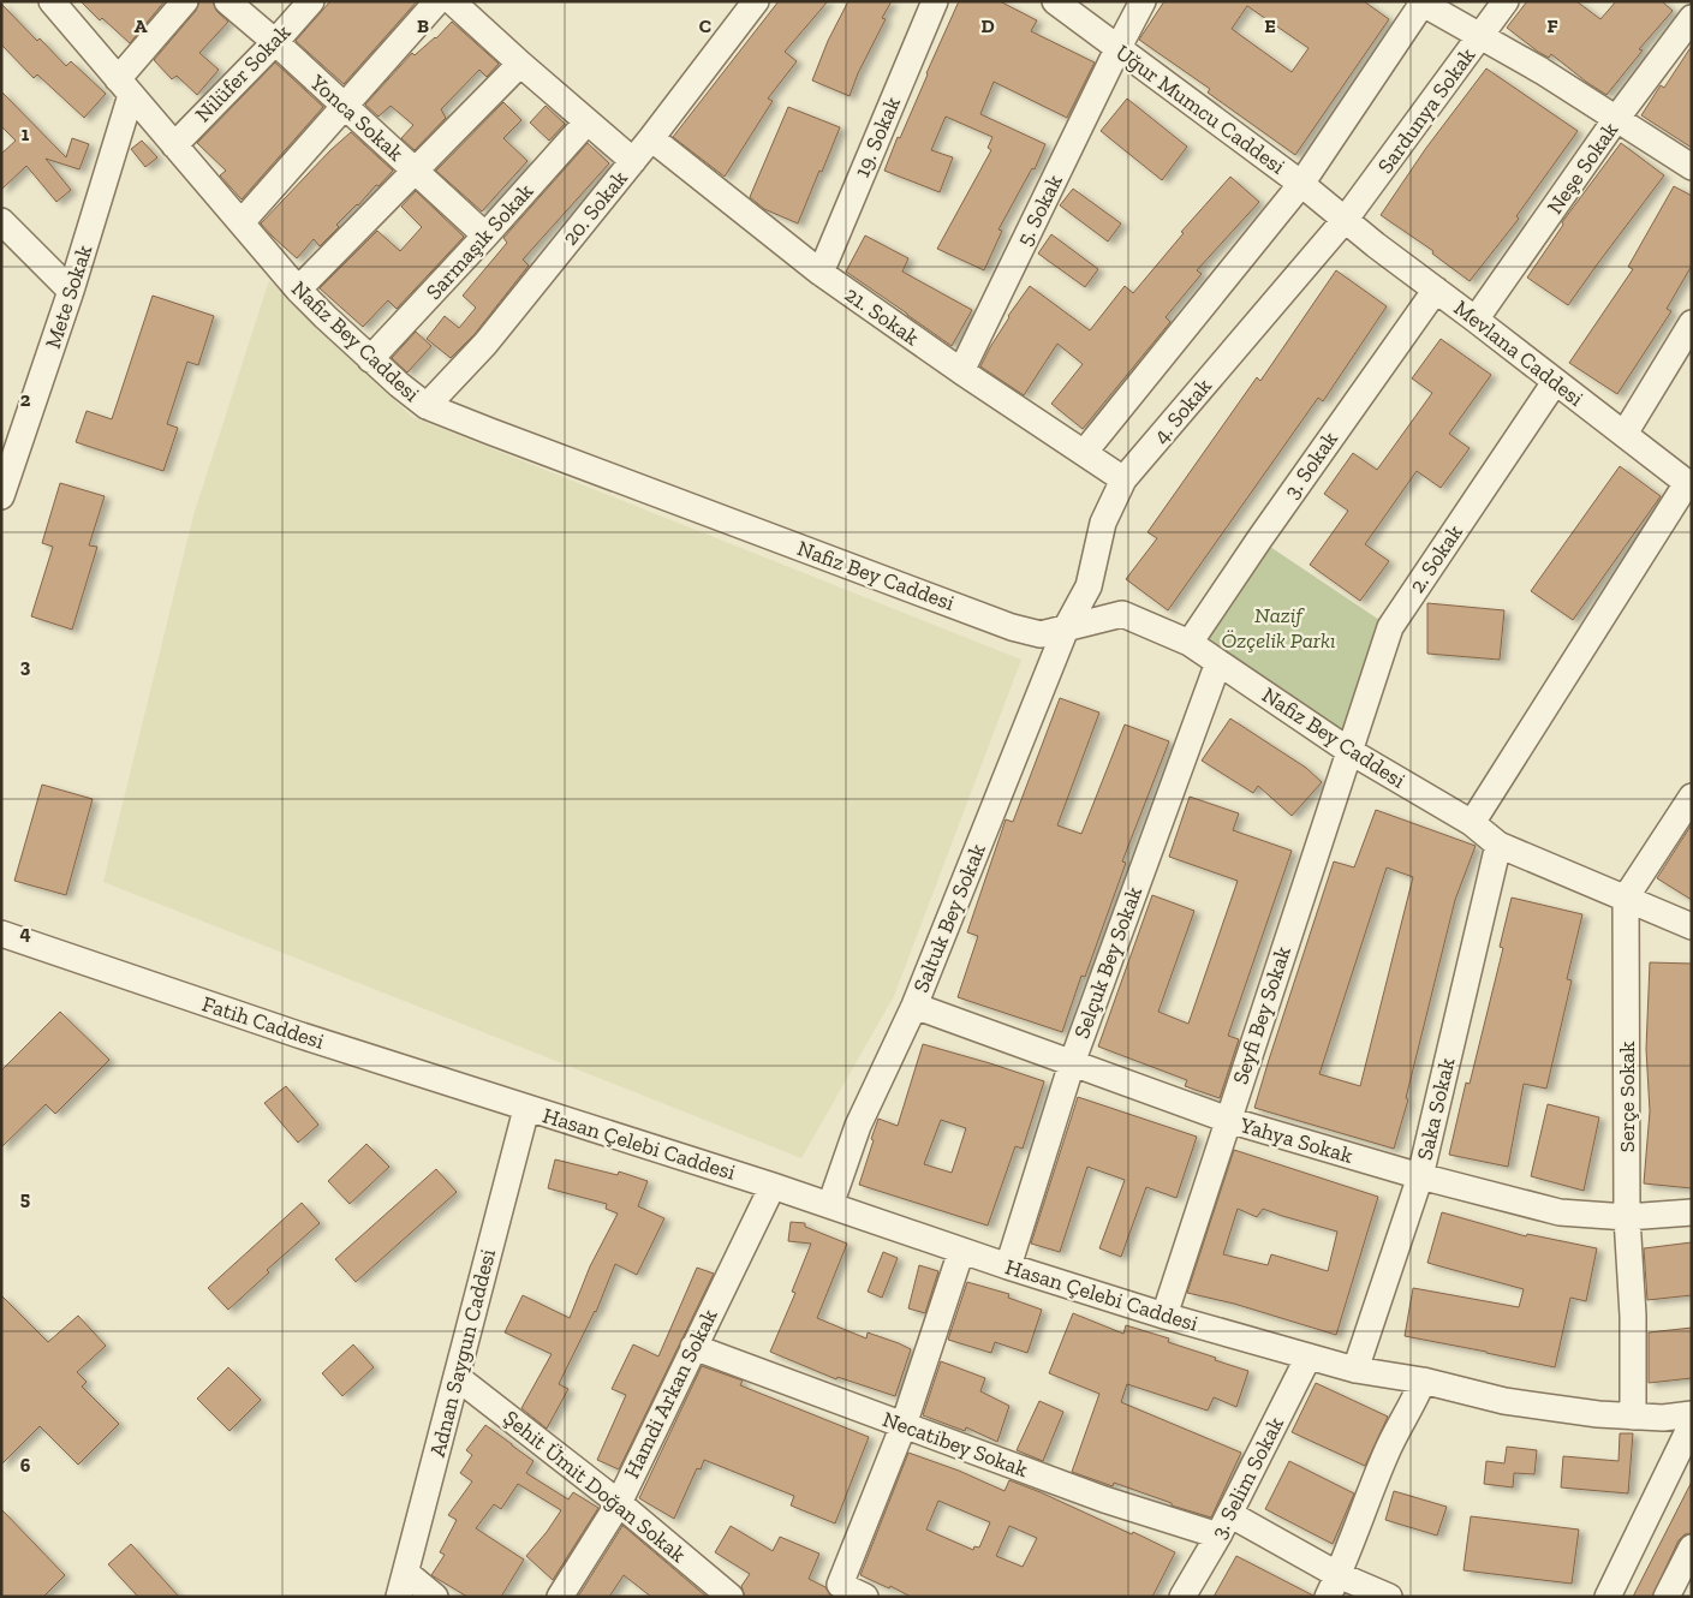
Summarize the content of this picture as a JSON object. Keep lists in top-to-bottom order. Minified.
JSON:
{"streets":{"street":["Nilüfer Sokak","Uğur Mumcu Caddesi","Sardunya Sokak","Yonca Sokak","19. Sokak","Neşe Sokak","20. Sokak","5. Sokak","Sarmaşık Sokak","Mete Sokak","21. Sokak","Nafiz Bey Caddesi","Mevlana Caddesi","4. Sokak","3. Sokak","2. Sokak","Saltuk Bey Sokak","Selçuk Bey Sokak","Seyfi Bey Sokak","Fatih Caddesi","Serçe Sokak","Saka Sokak","Yahya Sokak","Hasan Çelebi Caddesi","Adnan Saygun Caddesi","Hamdi Arkan Sokak","Necatibey Sokak","3. Selim Sokak","Şehit Ümit Doğan Sokak"]},"crossings":[["Nilüfer Sokak","Yonca Sokak"],["Nilüfer Sokak","Nafiz Bey Caddesi"],["Uğur Mumcu Caddesi","Sardunya Sokak"],["Uğur Mumcu Caddesi","5. Sokak"],["Uğur Mumcu Caddesi","Mevlana Caddesi"],["Uğur Mumcu Caddesi","4. Sokak"],["Sardunya Sokak","Mevlana Caddesi"],["Sardunya Sokak","4. Sokak"],["Yonca Sokak","Sarmaşık Sokak"],["19. Sokak","21. Sokak"],["Neşe Sokak","Mevlana Caddesi"],["20. Sokak","21. Sokak"],["20. Sokak","Nafiz Bey Caddesi"],["5. Sokak","21. Sokak"],["Sarmaşık Sokak","Nafiz Bey Caddesi"],["Mete Sokak","Nafiz Bey Caddesi"],["21. Sokak","4. Sokak"],["Nafiz Bey Caddesi","4. Sokak"],["Nafiz Bey Caddesi","3. Sokak"],["Nafiz Bey Caddesi","2. Sokak"],["Nafiz Bey Caddesi","Saltuk Bey Sokak"],["Nafiz Bey Caddesi","Selçuk Bey Sokak"],["Nafiz Bey Caddesi","Seyfi Bey Sokak"],["Nafiz Bey Caddesi","Serçe Sokak"],["Nafiz Bey Caddesi","Saka Sokak"],["Mevlana Caddesi","4. Sokak"],["Mevlana Caddesi","3. Sokak"],["Mevlana Caddesi","2. Sokak"],["4. Sokak","Saltuk Bey Sokak"],["2. Sokak","Seyfi Bey Sokak"],["Saltuk Bey Sokak","Yahya Sokak"],["Saltuk Bey Sokak","Hasan Çelebi Caddesi"],["Selçuk Bey Sokak","Yahya Sokak"],["Selçuk Bey Sokak","Hasan Çelebi Caddesi"],["Seyfi Bey Sokak","Yahya Sokak"],["Seyfi Bey Sokak","Hasan Çelebi Caddesi"],["Fatih Caddesi","Hasan Çelebi Caddesi"],["Fatih Caddesi","Adnan Saygun Caddesi"],["Serçe Sokak","Yahya Sokak"],["Serçe Sokak","Hasan Çelebi Caddesi"],["Saka Sokak","Yahya Sokak"],["Saka Sokak","Hasan Çelebi Caddesi"],["Hasan Çelebi Caddesi","Adnan Saygun Caddesi"],["Hasan Çelebi Caddesi","Hamdi Arkan Sokak"],["Hasan Çelebi Caddesi","3. Selim Sokak"],["Adnan Saygun Caddesi","Şehit Ümit Doğan Sokak"],["Hamdi Arkan Sokak","Necatibey Sokak"],["Hamdi Arkan Sokak","Şehit Ümit Doğan Sokak"],["Necatibey Sokak","3. Selim Sokak"]],"parks":["Nazif Özçelik Parkı"],"grid":{"columns":["A","B","C","D","E","F"],"rows":["1","2","3","4","5","6"]}}
